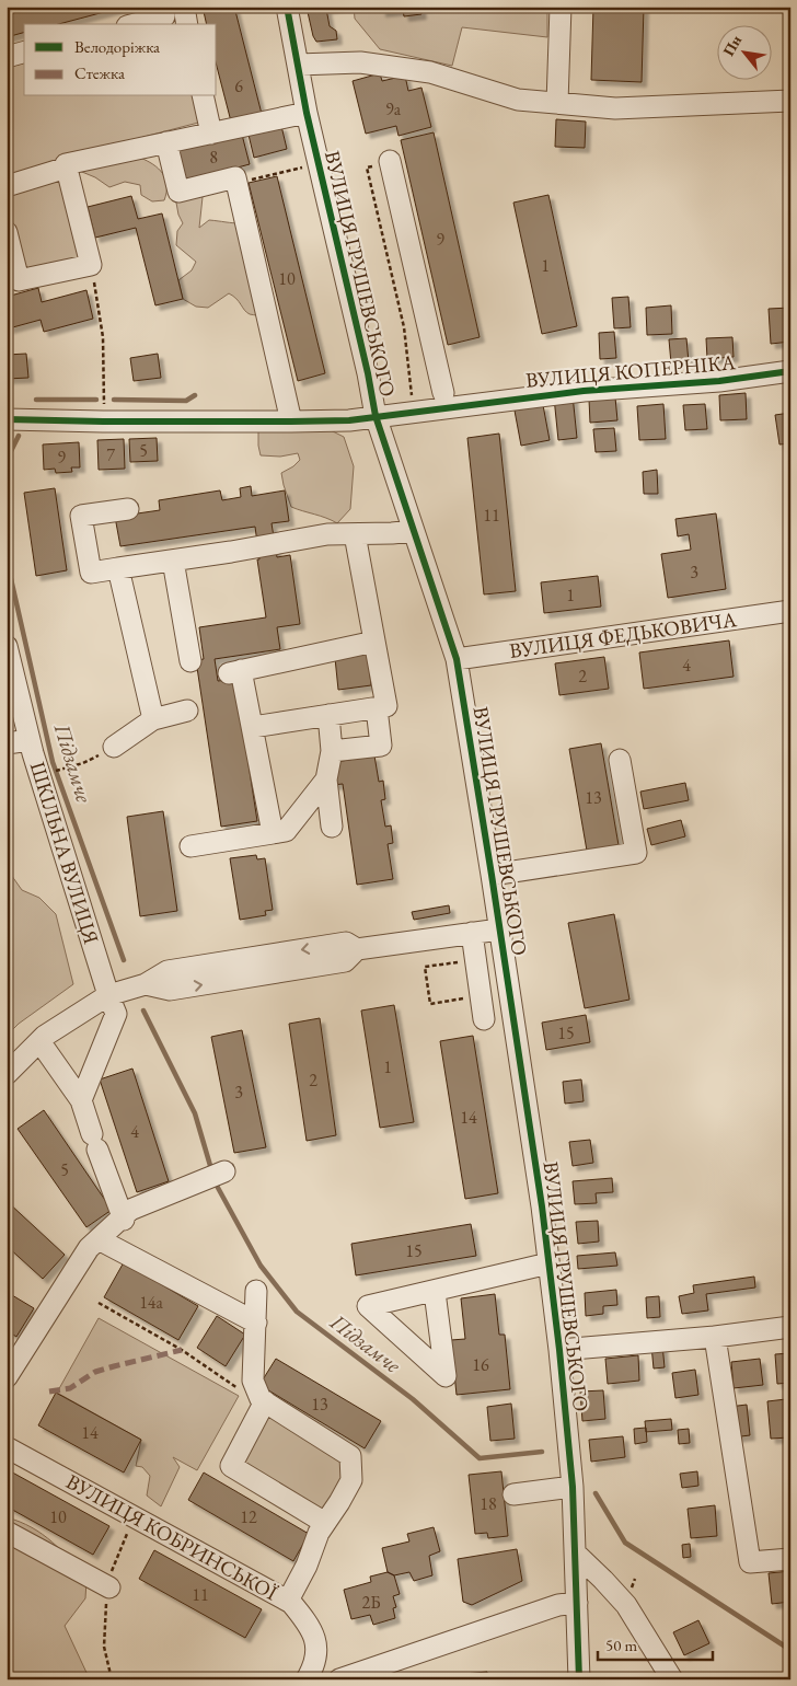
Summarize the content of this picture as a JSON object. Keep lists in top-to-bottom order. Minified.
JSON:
{"streets":{"street":["ВУЛИЦЯ ГРУШЕВСЬКОГО","ВУЛИЦЯ КОПЕРНІКА","ВУЛИЦЯ ФЕДЬКОВИЧА","ШКІЛЬНА ВУЛИЦЯ","ВУЛИЦЯ КОБРИНСЬКОЇ"]},"crossings":[["ВУЛИЦЯ ГРУШЕВСЬКОГО","ВУЛИЦЯ КОПЕРНІКА"],["ВУЛИЦЯ ГРУШЕВСЬКОГО","ВУЛИЦЯ ФЕДЬКОВИЧА"]],"water":["Підзамче"],"house_numbers":["6","9а","8","9","1","10","5","7","9","11","3","1","4","2","13","15","1","2","3","14","4","5","15","14а","16","13","14","18","10","12","11","2Б"],"legend":["Велодоріжка","Стежка"],"scale_bar":"50 m","north":"top left"}
